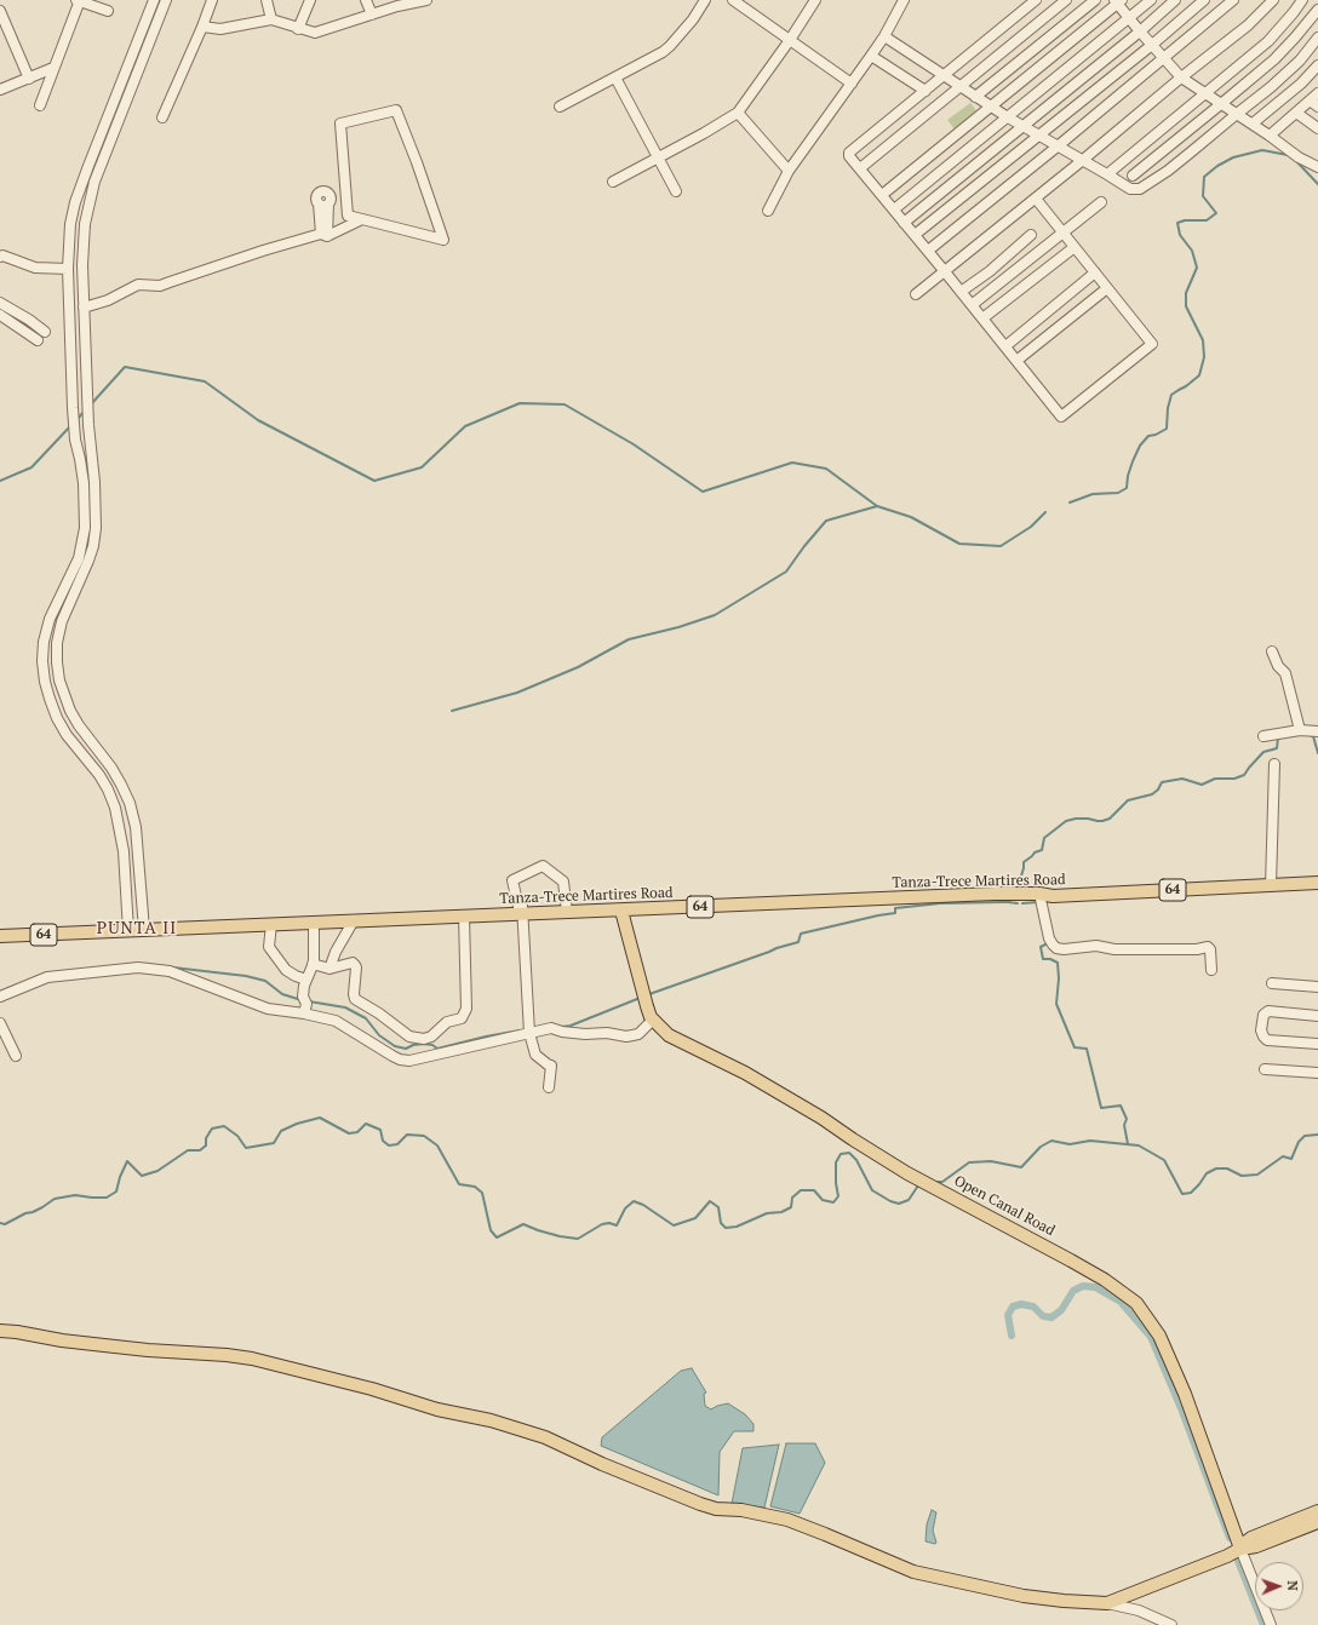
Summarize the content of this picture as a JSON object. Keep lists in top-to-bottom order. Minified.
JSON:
{"streets":{"main road":["Tanza-Trece Martires Road","64","Open Canal Road"]},"crossings":[["Tanza-Trece Martires Road","Open Canal Road"]],"districts":["PUNTA II"],"north":"right"}
